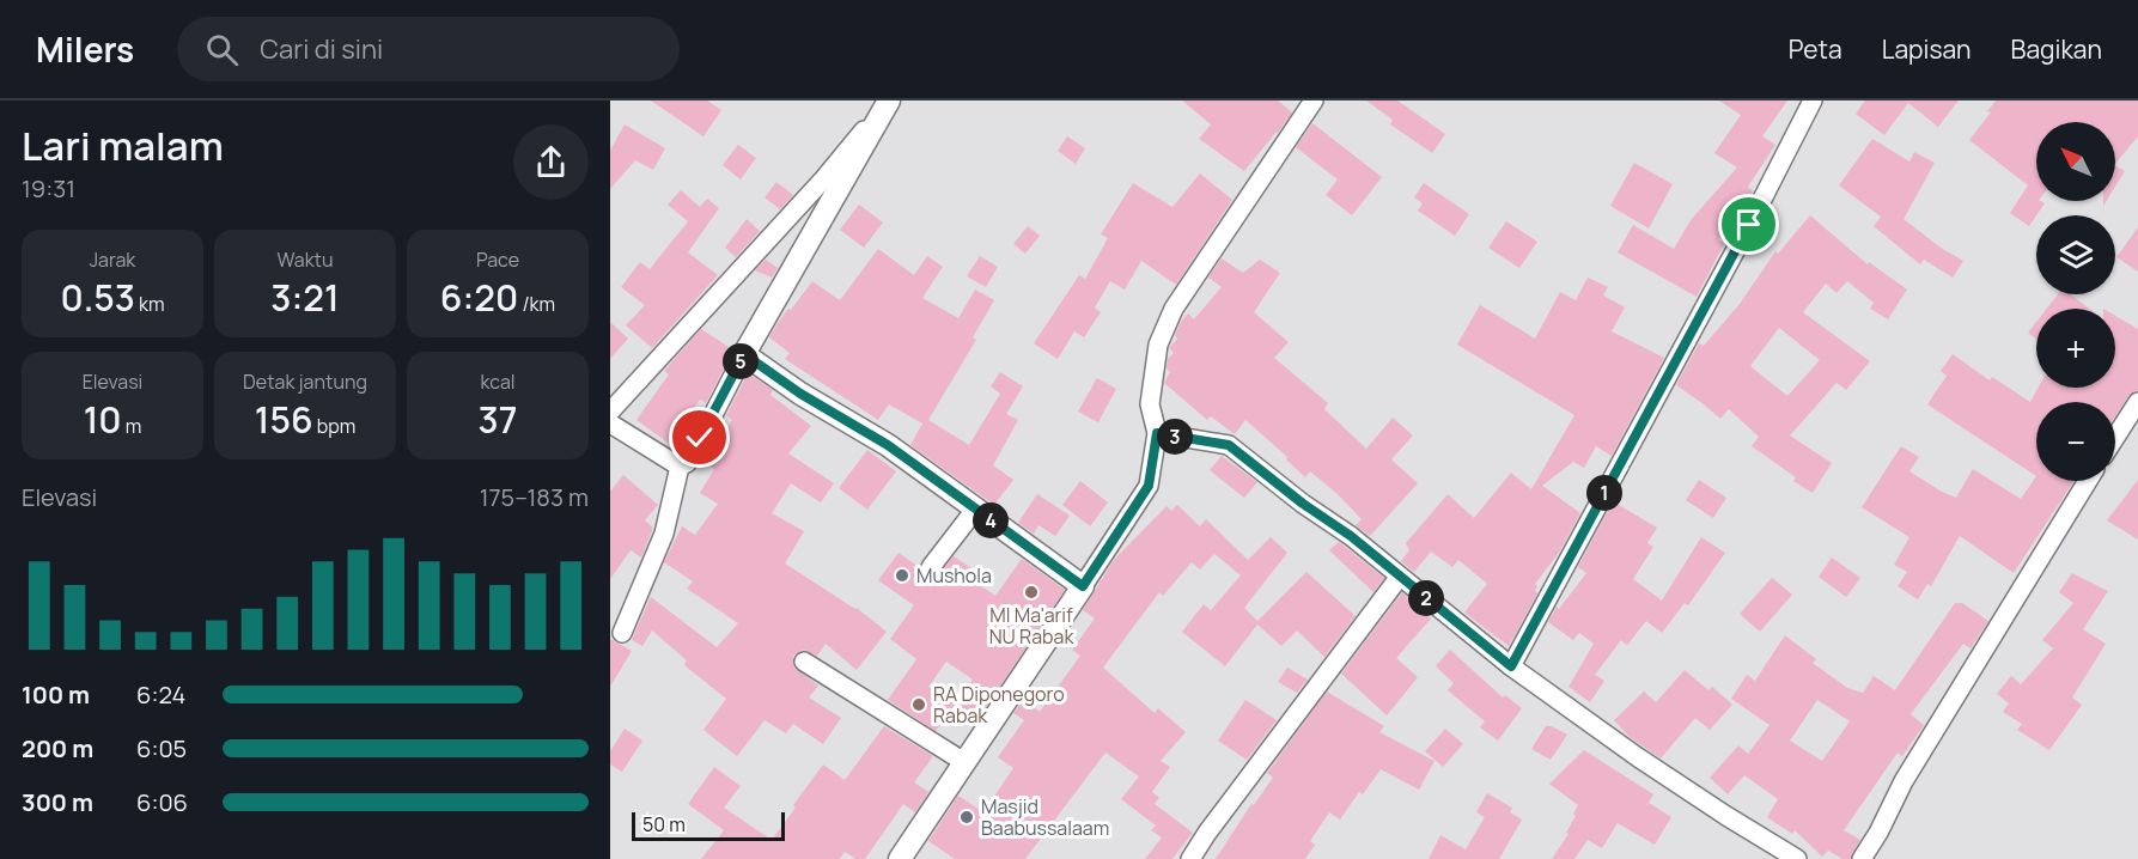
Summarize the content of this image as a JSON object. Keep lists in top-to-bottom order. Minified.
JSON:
{"places":["Mushola","MI Ma'arif NU Rabak","RA Diponegoro Rabak","Masjid Baabussalaam"],"scale_bar":"50 m","north":"top left","page":{"header":"Milers","search":"Cari di sini","nav":["Peta","Lapisan","Bagikan"],"heading":["Lari malam","19:31"],"map_buttons":["+","−"],"stats":[["Jarak","0.53 km"],["Waktu","3:21"],["Pace","6:20 /km"],["Elevasi","10 m"],["Detak jantung","156 bpm"],["kcal","37"]],"pins":["5","3","1","4","2"],"chart":["Elevasi","175–183 m"],"list":[{"name":"100 m","note":"6:24"},{"name":"200 m","note":"6:05"},{"name":"300 m","note":"6:06"}],"scale":"50 m"}}
